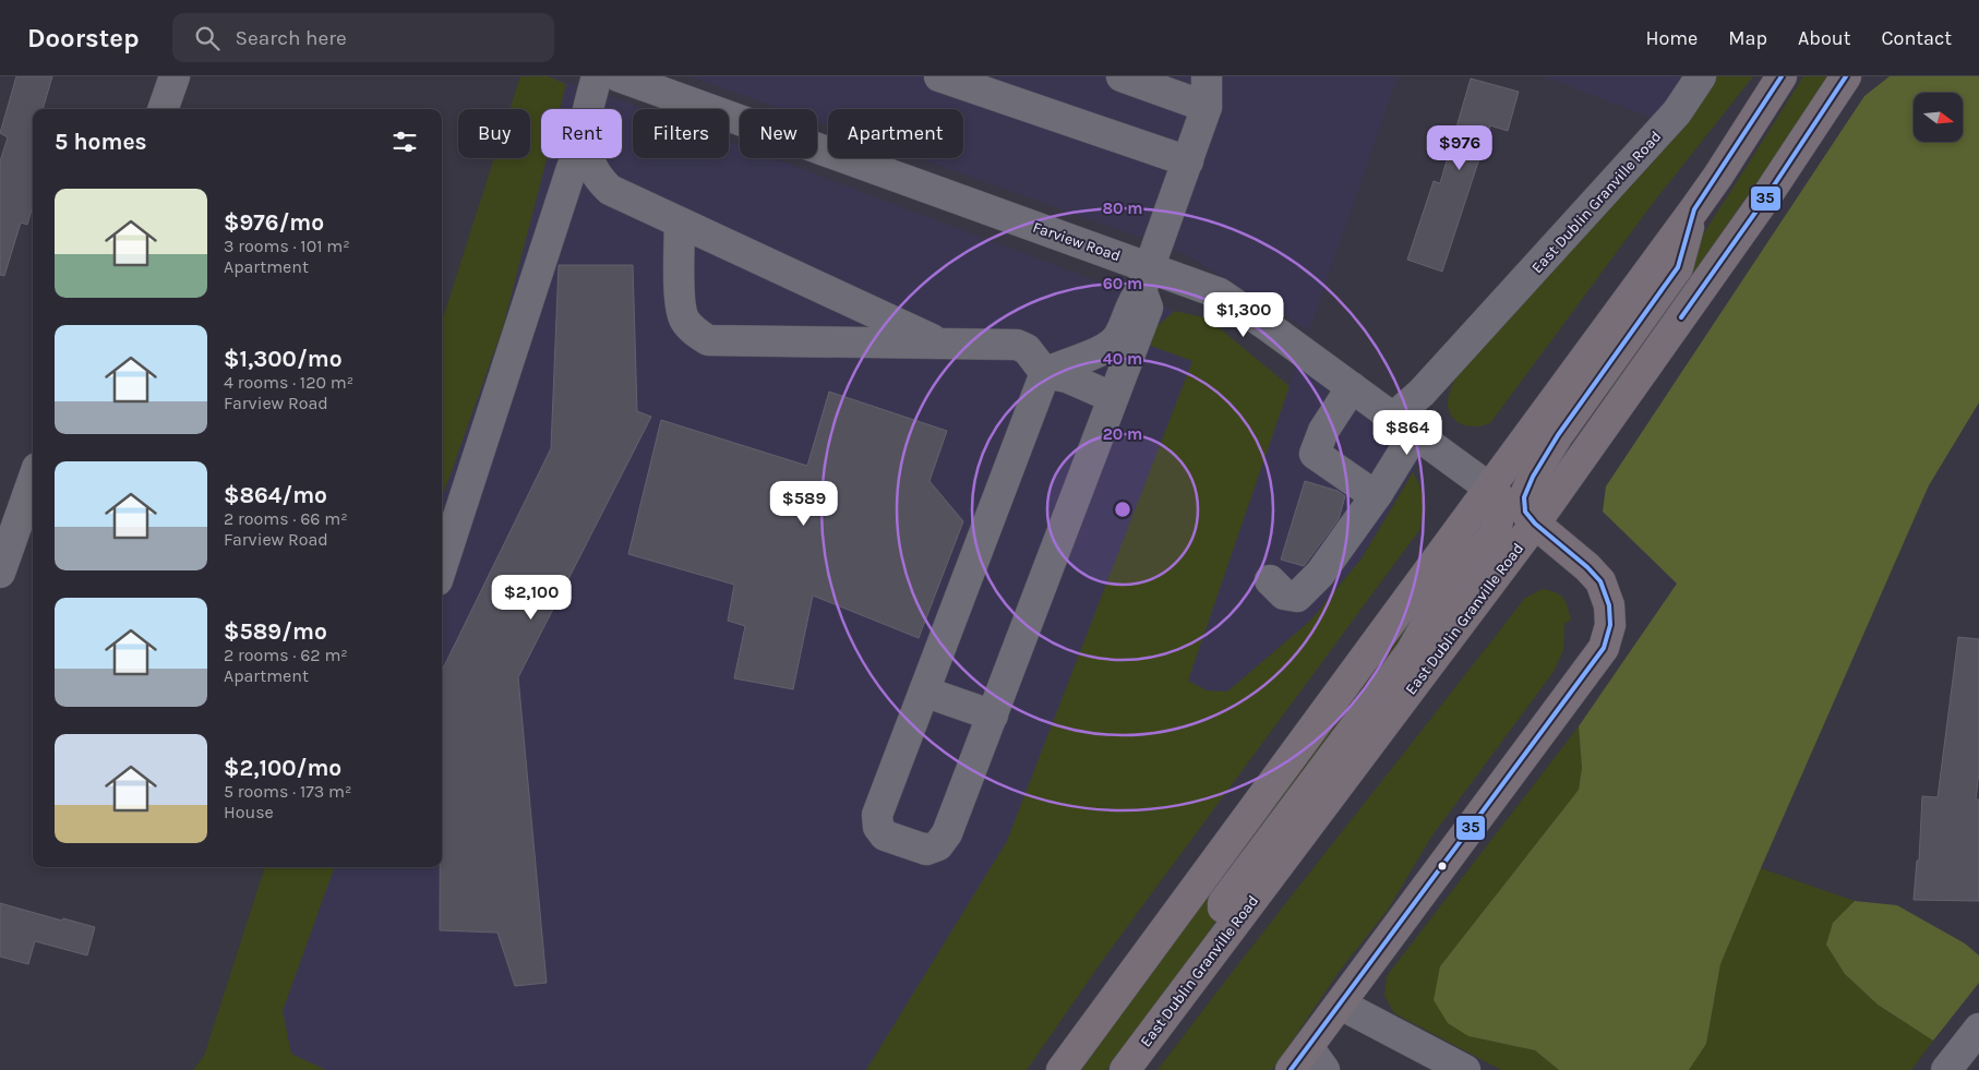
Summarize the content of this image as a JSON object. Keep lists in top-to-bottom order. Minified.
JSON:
{"streets":{"main road":["East Dublin Granville Road"],"street":["Farview Road"]},"crossings":[["East Dublin Granville Road","Farview Road"]],"lines":["transit line 35"],"north":"right","page":{"header":"Doorstep","search":"Search here","nav":["Home","Map","About","Contact"],"chip":["Buy","Rent","Filters","New","Apartment"],"heading":"5 homes","price":["$976","$1,300","$864","$589","$2,100"],"list":[{"name":"$976/mo","note":"3 rooms · 101 m² · Apartment"},{"name":"$1,300/mo","note":"4 rooms · 120 m² · Farview Road"},{"name":"$864/mo","note":"2 rooms · 66 m² · Farview Road"},{"name":"$589/mo","note":"2 rooms · 62 m² · Apartment"},{"name":"$2,100/mo","note":"5 rooms · 173 m² · House"}]},"rings":["80 m","60 m","40 m","20 m"]}
